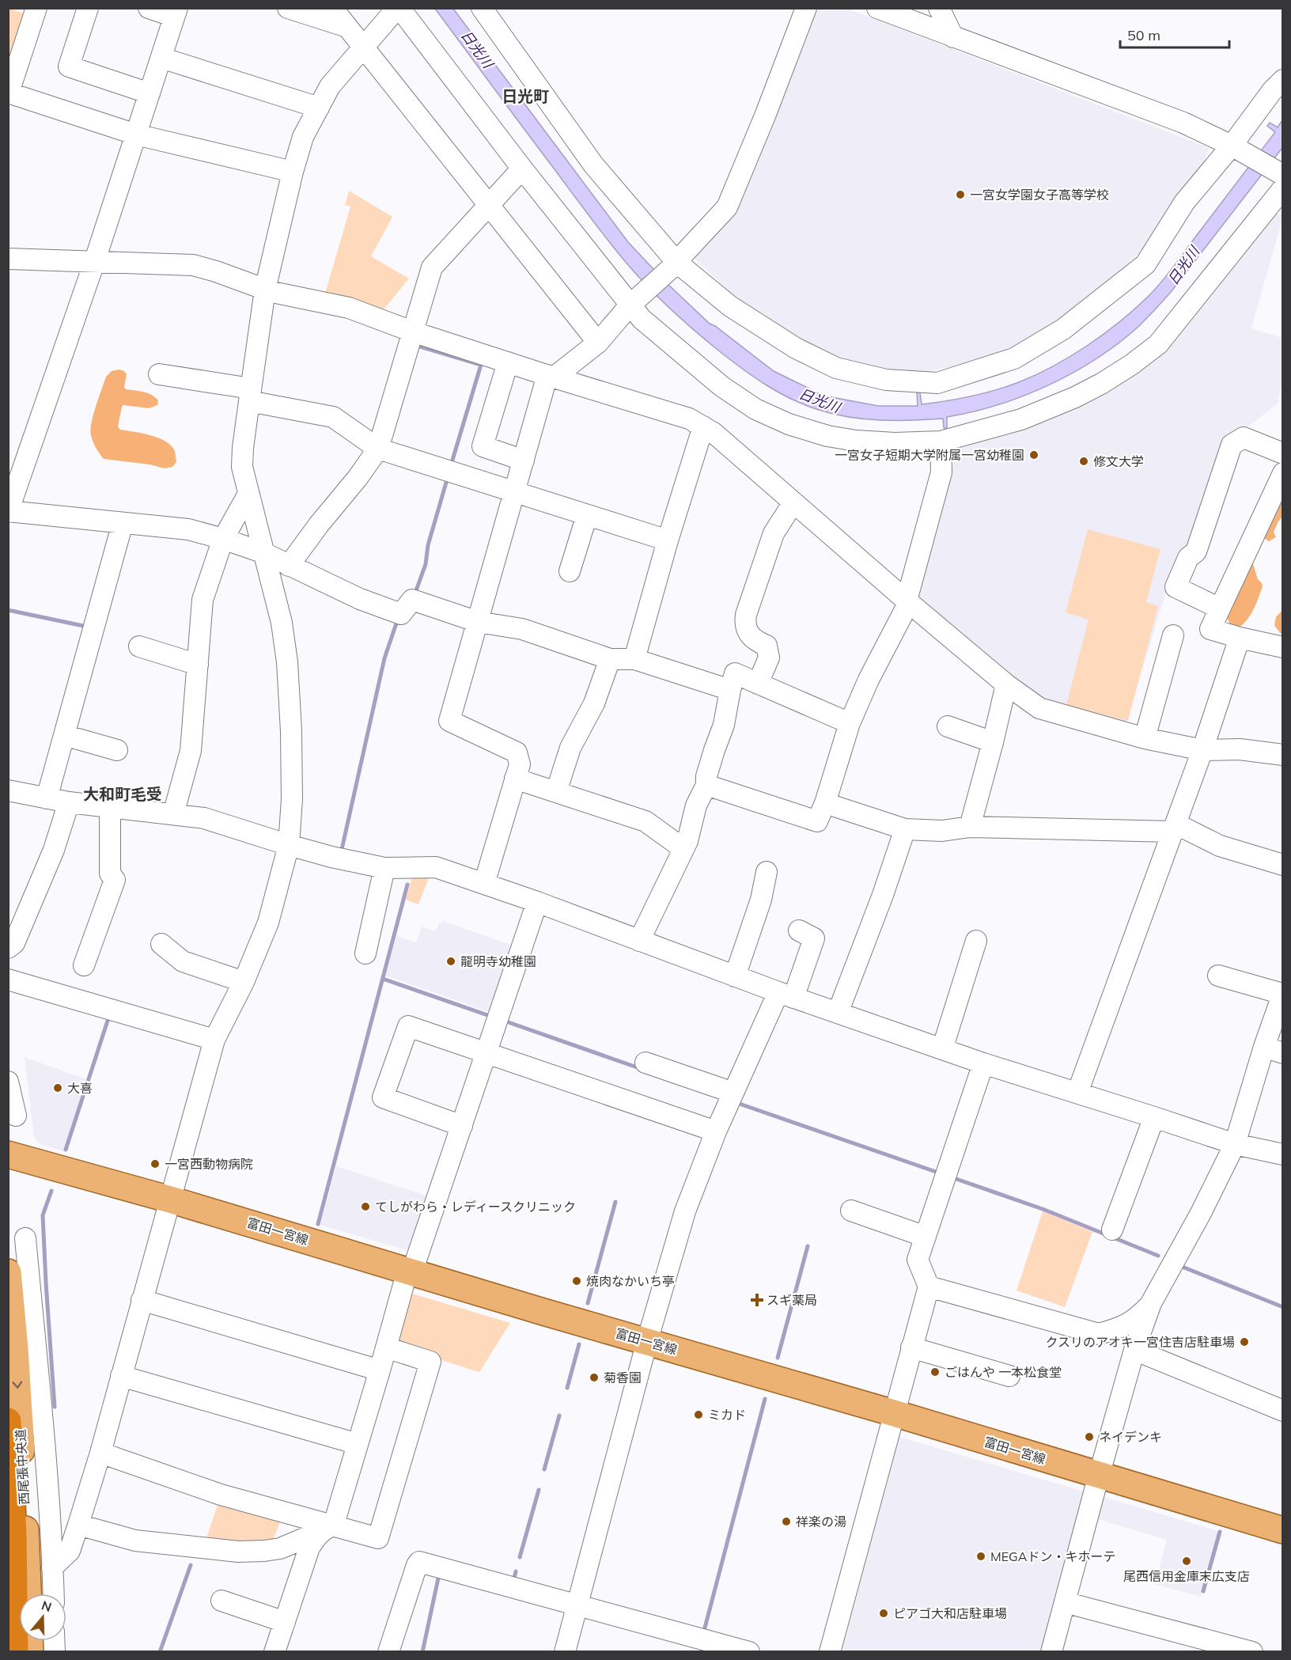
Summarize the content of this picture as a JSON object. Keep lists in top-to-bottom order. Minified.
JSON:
{"streets":{"main road":["富田一宮線","西尾張中央道"]},"one_way":["西尾張中央道"],"districts":["日光町","大和町毛受"],"water":["日光川"],"places":{"other":["一宮女学園女子高等学校","一宮女子短期大学附属一宮幼稚園","修文大学","龍明寺幼稚園","大喜","一宮西動物病院","てしがわら・レディースクリニック","焼肉なかいち亭","クスリのアオキ一宮住吉店駐車場","ごはんや 一本松食堂","菊香園","ミカド","ネイデンキ","祥楽の湯","MEGAドン・キホーテ","尾西信用金庫末広支店","ピアゴ大和店駐車場"],"health":["スギ薬局"]},"scale_bar":"50 m","north":"top"}
